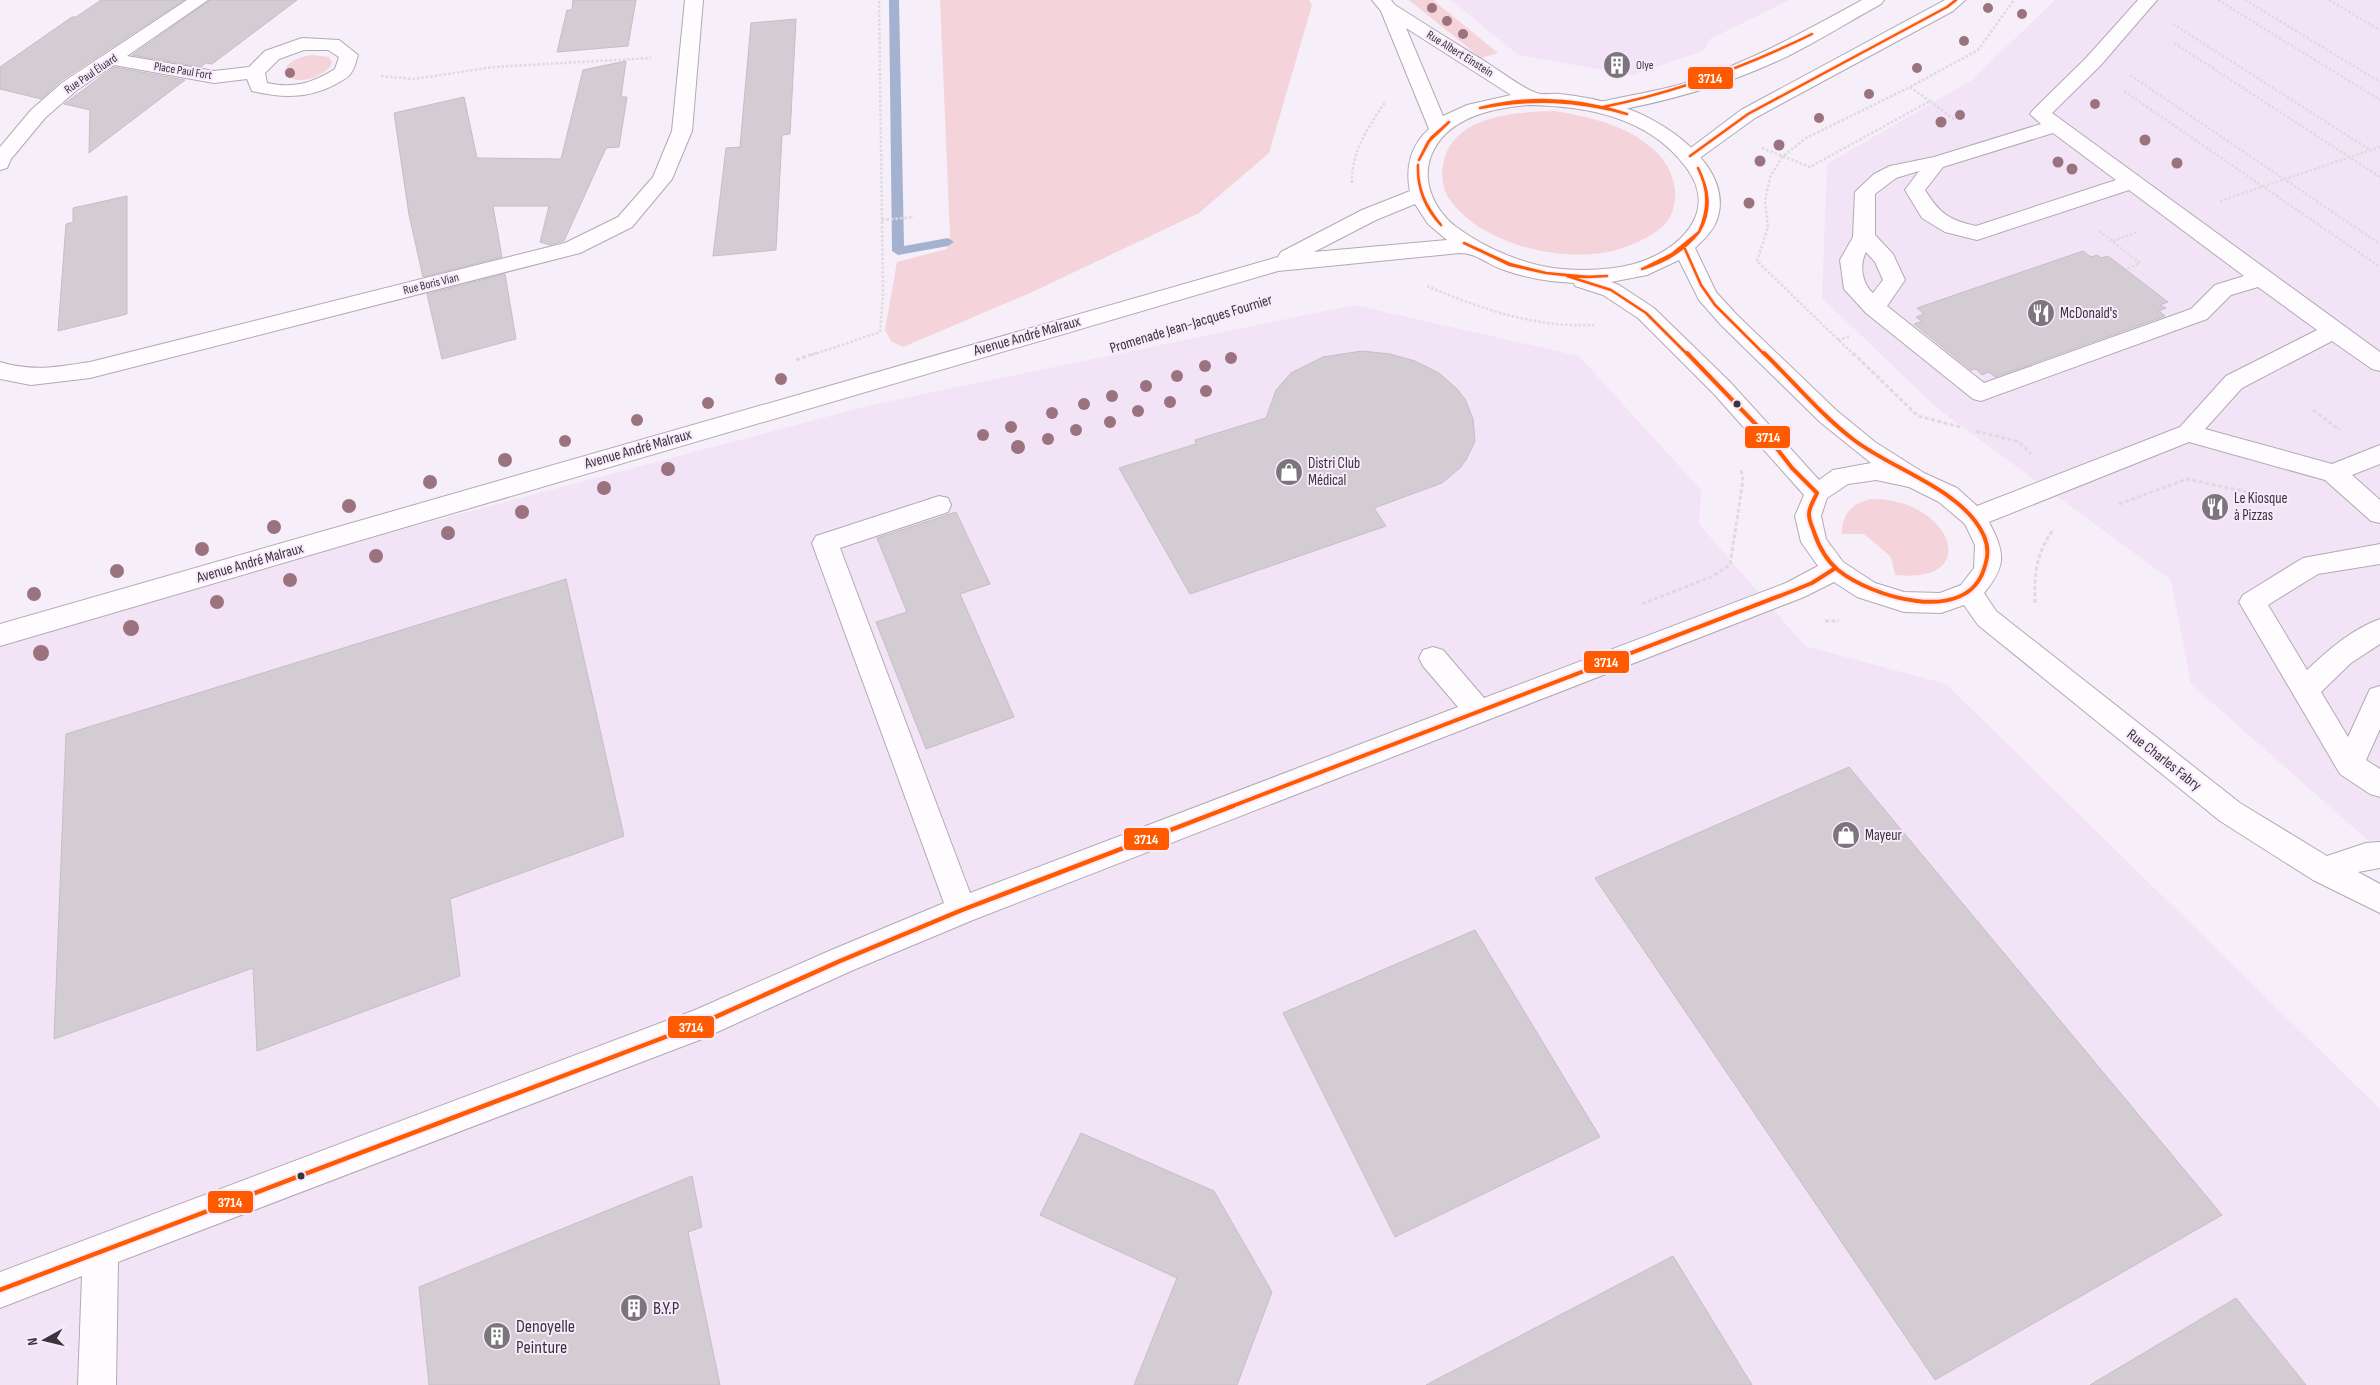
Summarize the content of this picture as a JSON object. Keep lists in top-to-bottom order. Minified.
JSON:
{"streets":{"street":["Rue Albert Einstein","Place Paul Fort","Rue Paul Éluard","Rue Boris Vian","Avenue André Malraux","Rue Charles Fabry"]},"crossings":[["Place Paul Fort","Rue Paul Éluard"]],"places":{"building":["Olye","B.Y.P","Denoyelle Peinture"],"restaurant":["McDonald's","Le Kiosque à Pizzas"],"shop":["Distri Club Médical","Mayeur"]},"lines":["transit line 3714"],"north":"left"}
